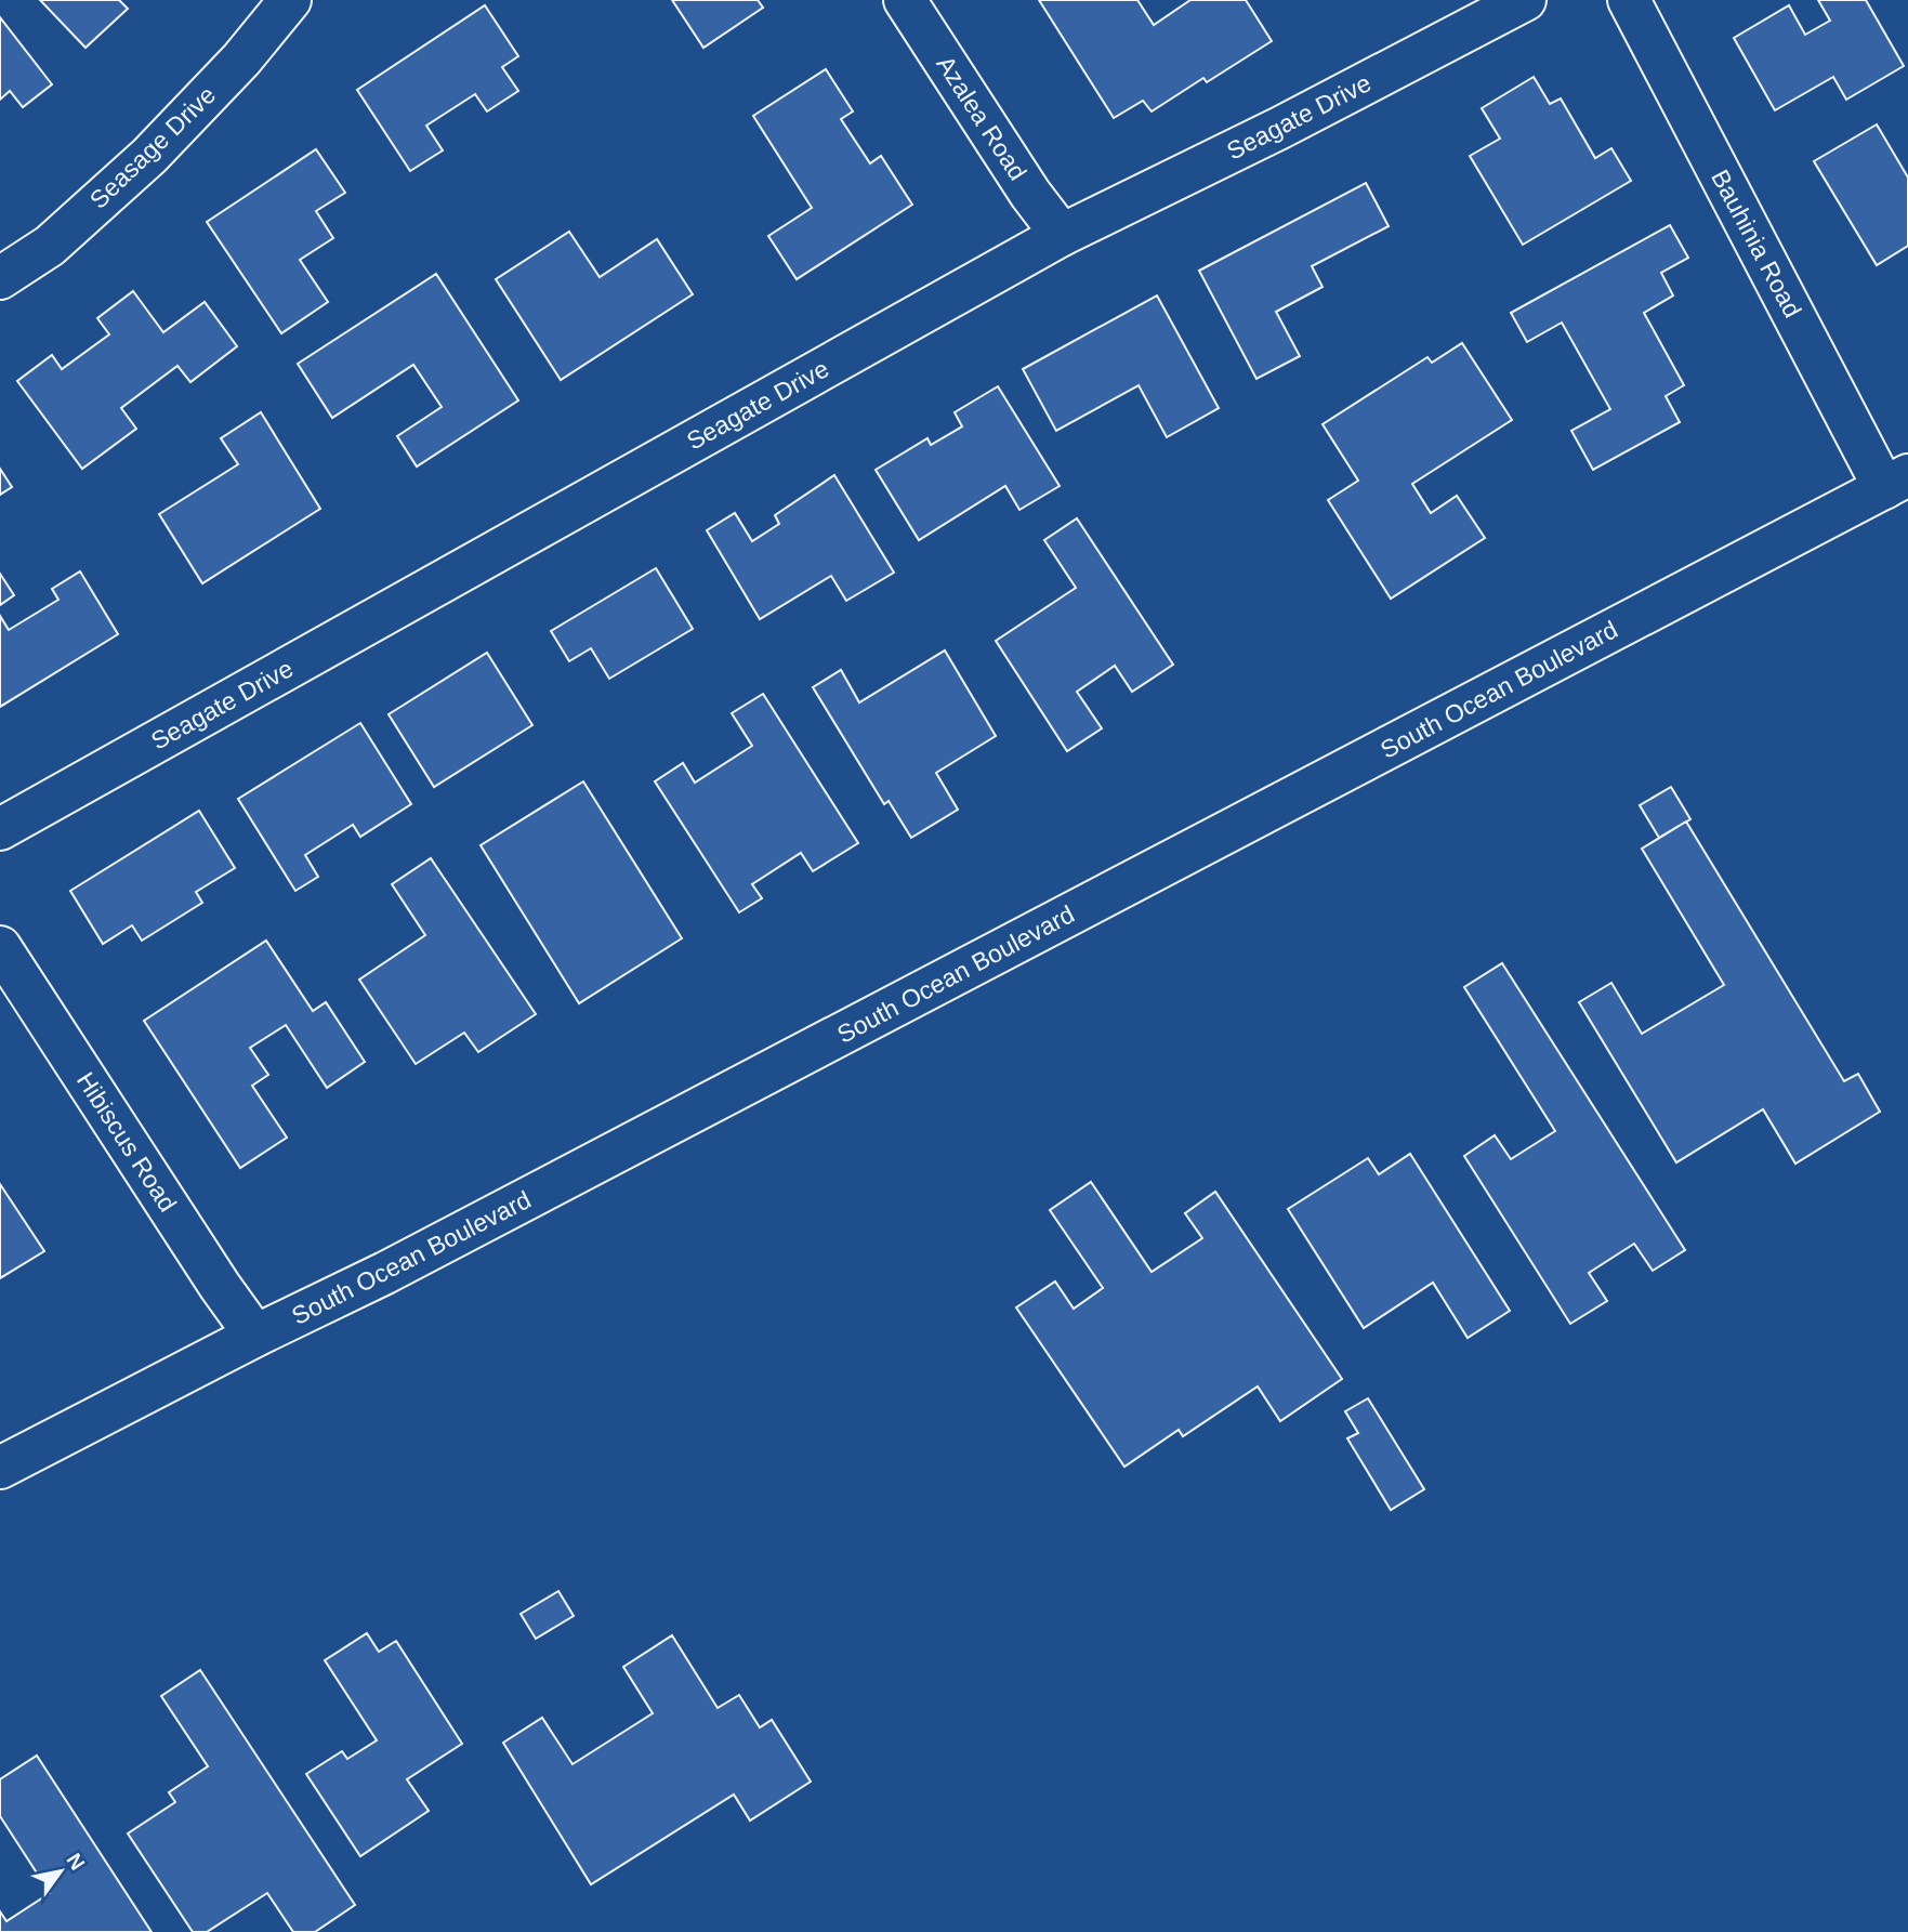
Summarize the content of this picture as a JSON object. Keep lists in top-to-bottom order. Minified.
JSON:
{"streets":{"street":["Seagate Drive","Azalea Road","Seasage Drive","Bauhinia Road","South Ocean Boulevard","Hibiscus Road"]},"crossings":[["Seagate Drive","Azalea Road"],["Bauhinia Road","South Ocean Boulevard"],["South Ocean Boulevard","Hibiscus Road"]],"north":"top right"}
